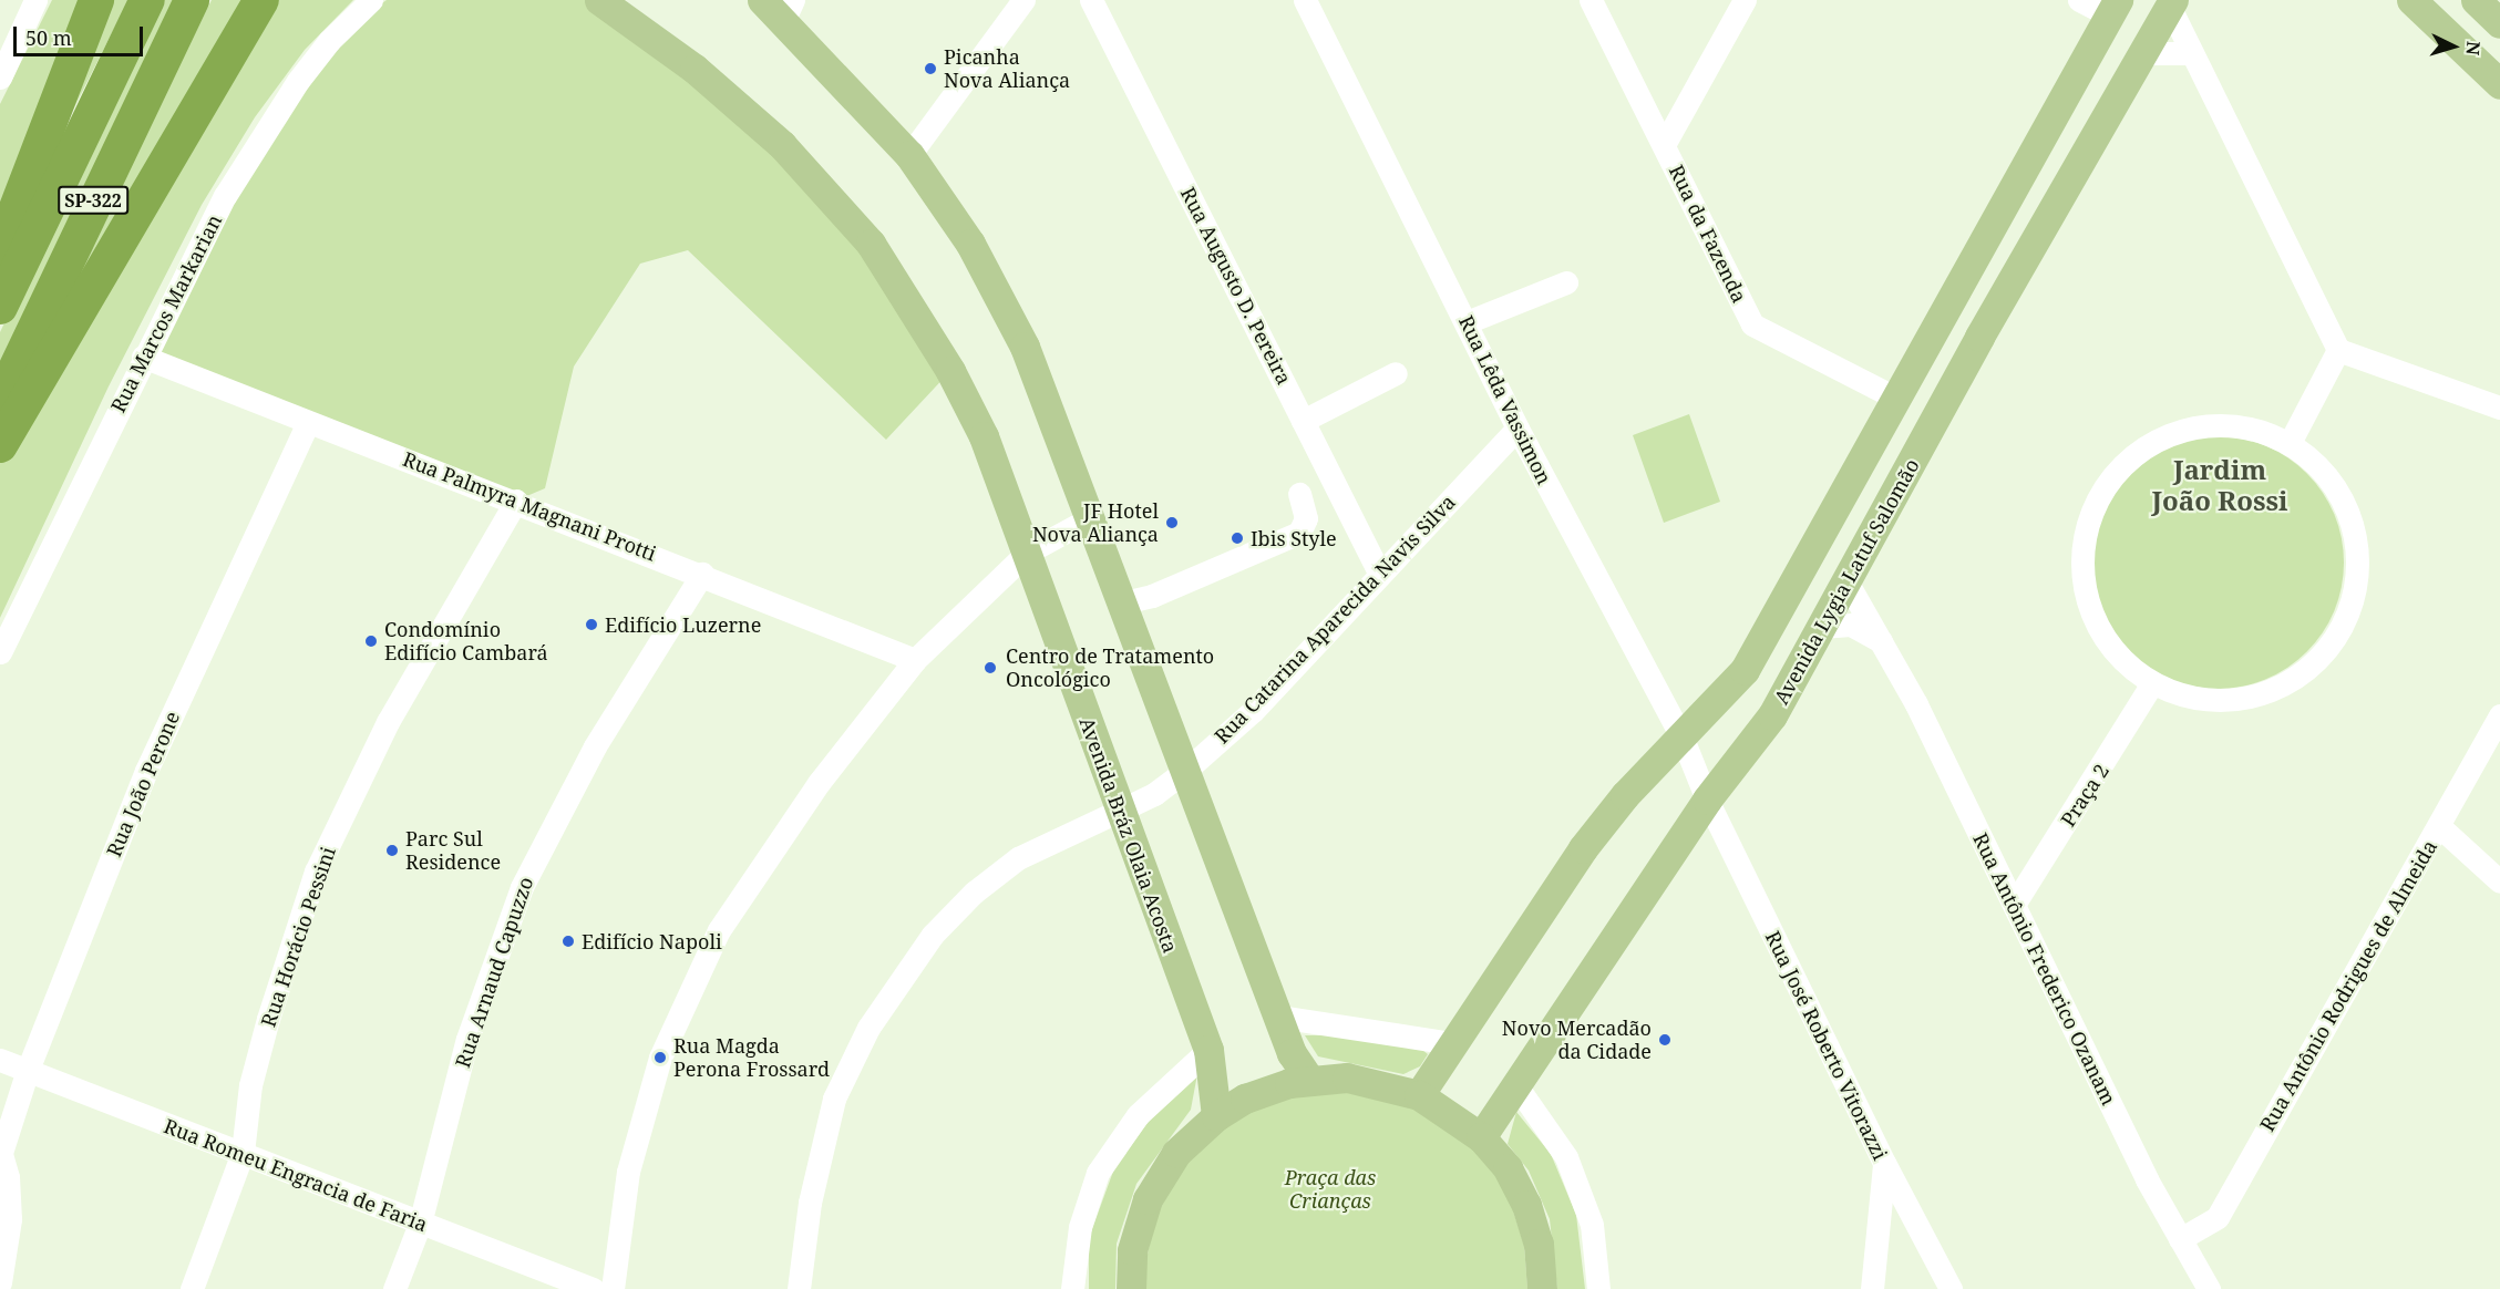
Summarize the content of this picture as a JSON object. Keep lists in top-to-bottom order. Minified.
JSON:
{"streets":{"highway":["SP-322"],"main road":["Avenida Lygia Latuf Salomão","Avenida Bráz Olaia Acosta"],"street":["Rua da Fazenda","Rua Augusto D. Pereira","Rua Marcos Markarian","Rua Lêda Vassimon","Rua Palmyra Magnani Protti","Rua Catarina Aparecida Navis Silva","Rua João Perone","Praça 2","Rua Horácio Pessini","Rua Antônio Frederico Ozanam","Rua Arnaud Capuzzo","Rua Antônio Rodrigues de Almeida","Rua José Roberto Vitorazzi","Rua Romeu Engracia de Faria"]},"crossings":[["Rua Augusto D. Pereira","Rua Catarina Aparecida Navis Silva"],["Rua Marcos Markarian","Rua Palmyra Magnani Protti"],["Rua Lêda Vassimon","Avenida Lygia Latuf Salomão"],["Rua Lêda Vassimon","Rua Catarina Aparecida Navis Silva"],["Rua Lêda Vassimon","Rua José Roberto Vitorazzi"],["Rua Palmyra Magnani Protti","Rua João Perone"],["Rua Palmyra Magnani Protti","Rua Horácio Pessini"],["Rua Palmyra Magnani Protti","Rua Arnaud Capuzzo"],["Avenida Lygia Latuf Salomão","Rua Antônio Frederico Ozanam"],["Avenida Lygia Latuf Salomão","Rua José Roberto Vitorazzi"],["Rua Catarina Aparecida Navis Silva","Avenida Bráz Olaia Acosta"],["Rua João Perone","Rua Romeu Engracia de Faria"],["Praça 2","Rua Antônio Frederico Ozanam"],["Rua Horácio Pessini","Rua Romeu Engracia de Faria"],["Rua Antônio Frederico Ozanam","Rua Antônio Rodrigues de Almeida"],["Rua Arnaud Capuzzo","Rua Romeu Engracia de Faria"]],"districts":["Jardim João Rossi"],"parks":["Praça das Crianças"],"places":["Picanha Nova Aliança","JF Hotel Nova Aliança","Ibis Style","Edifício Luzerne","Condomínio Edifício Cambará","Centro de Tratamento Oncológico","Parc Sul Residence","Edifício Napoli","Novo Mercadão da Cidade","Rua Magda Perona Frossard"],"scale_bar":"50 m","north":"right"}
